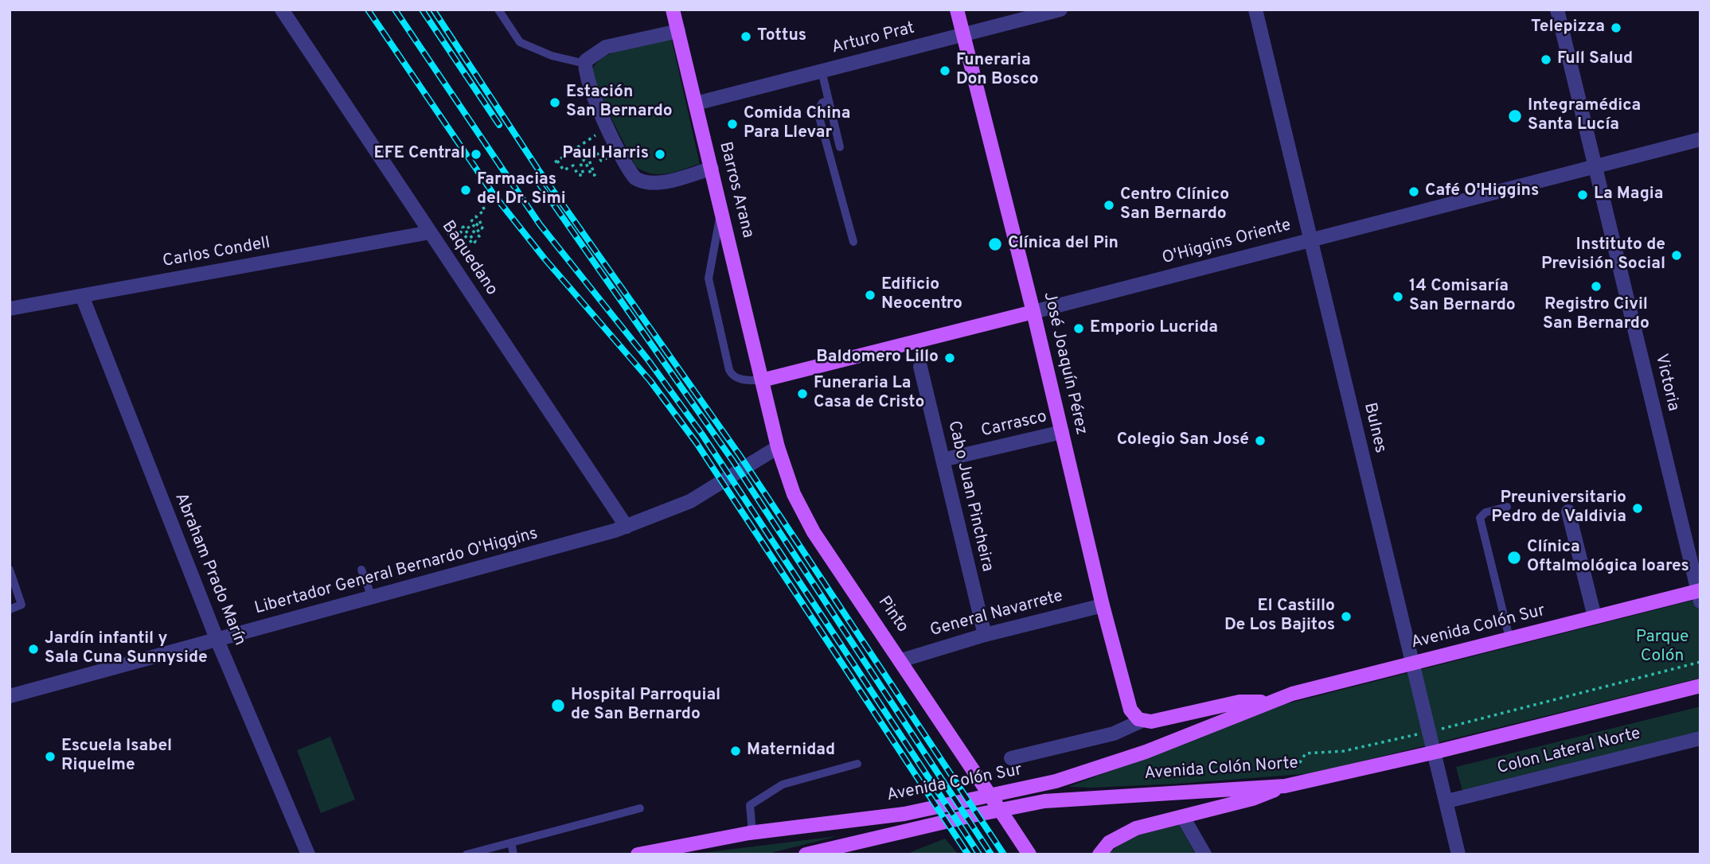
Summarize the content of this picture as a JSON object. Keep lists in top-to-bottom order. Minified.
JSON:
{"streets":{"main road":["Barros Arana","O'Higgins Oriente","José Joaquín Pérez","Pinto","Avenida Colón Sur","Avenida Colón Norte"],"street":["Arturo Prat","Carlos Condell","Baquedano","Victoria","Carrasco","Bulnes","Cabo Juan Pincheira","Abraham Prado Marín","Libertador General Bernardo O'Higgins","General Navarrete","Colon Lateral Norte"]},"crossings":[["Arturo Prat","Barros Arana"],["Arturo Prat","José Joaquín Pérez"],["Barros Arana","O'Higgins Oriente"],["Barros Arana","Pinto"],["O'Higgins Oriente","José Joaquín Pérez"],["O'Higgins Oriente","Victoria"],["O'Higgins Oriente","Bulnes"],["O'Higgins Oriente","Pinto"],["Carlos Condell","Baquedano"],["Carlos Condell","Abraham Prado Marín"],["Baquedano","Libertador General Bernardo O'Higgins"],["José Joaquín Pérez","Carrasco"],["José Joaquín Pérez","General Navarrete"],["José Joaquín Pérez","Avenida Colón Sur"],["Victoria","Avenida Colón Sur"],["Carrasco","Cabo Juan Pincheira"],["Bulnes","Avenida Colón Sur"],["Bulnes","Colon Lateral Norte"],["Bulnes","Avenida Colón Norte"],["Cabo Juan Pincheira","General Navarrete"],["Abraham Prado Marín","Libertador General Bernardo O'Higgins"],["Libertador General Bernardo O'Higgins","Pinto"],["General Navarrete","Pinto"]],"parks":["Parque Colón"],"places":["Telepizza","Tottus","Full Salud","Funeraria Don Bosco","Estación San Bernardo","Integramédica Santa Lucía","Comida China Para Llevar","EFE Central","Paul Harris","Farmacias del Dr. Simi","Café O'Higgins","La Magia","Centro Clínico San Bernardo","Clínica del Pin","Instituto de Previsión Social","Registro Civil San Bernardo","Edificio Neocentro","14 Comisaría San Bernardo","Emporio Lucrida","Baldomero Lillo","Funeraria La Casa de Cristo","Colegio San José","Preuniversitario Pedro de Valdivia","Clínica Oftalmológica Ioares","El Castillo De Los Bajitos","Jardín infantil y Sala Cuna Sunnyside","Hospital Parroquial de San Bernardo","Maternidad","Escuela Isabel Riquelme"]}
